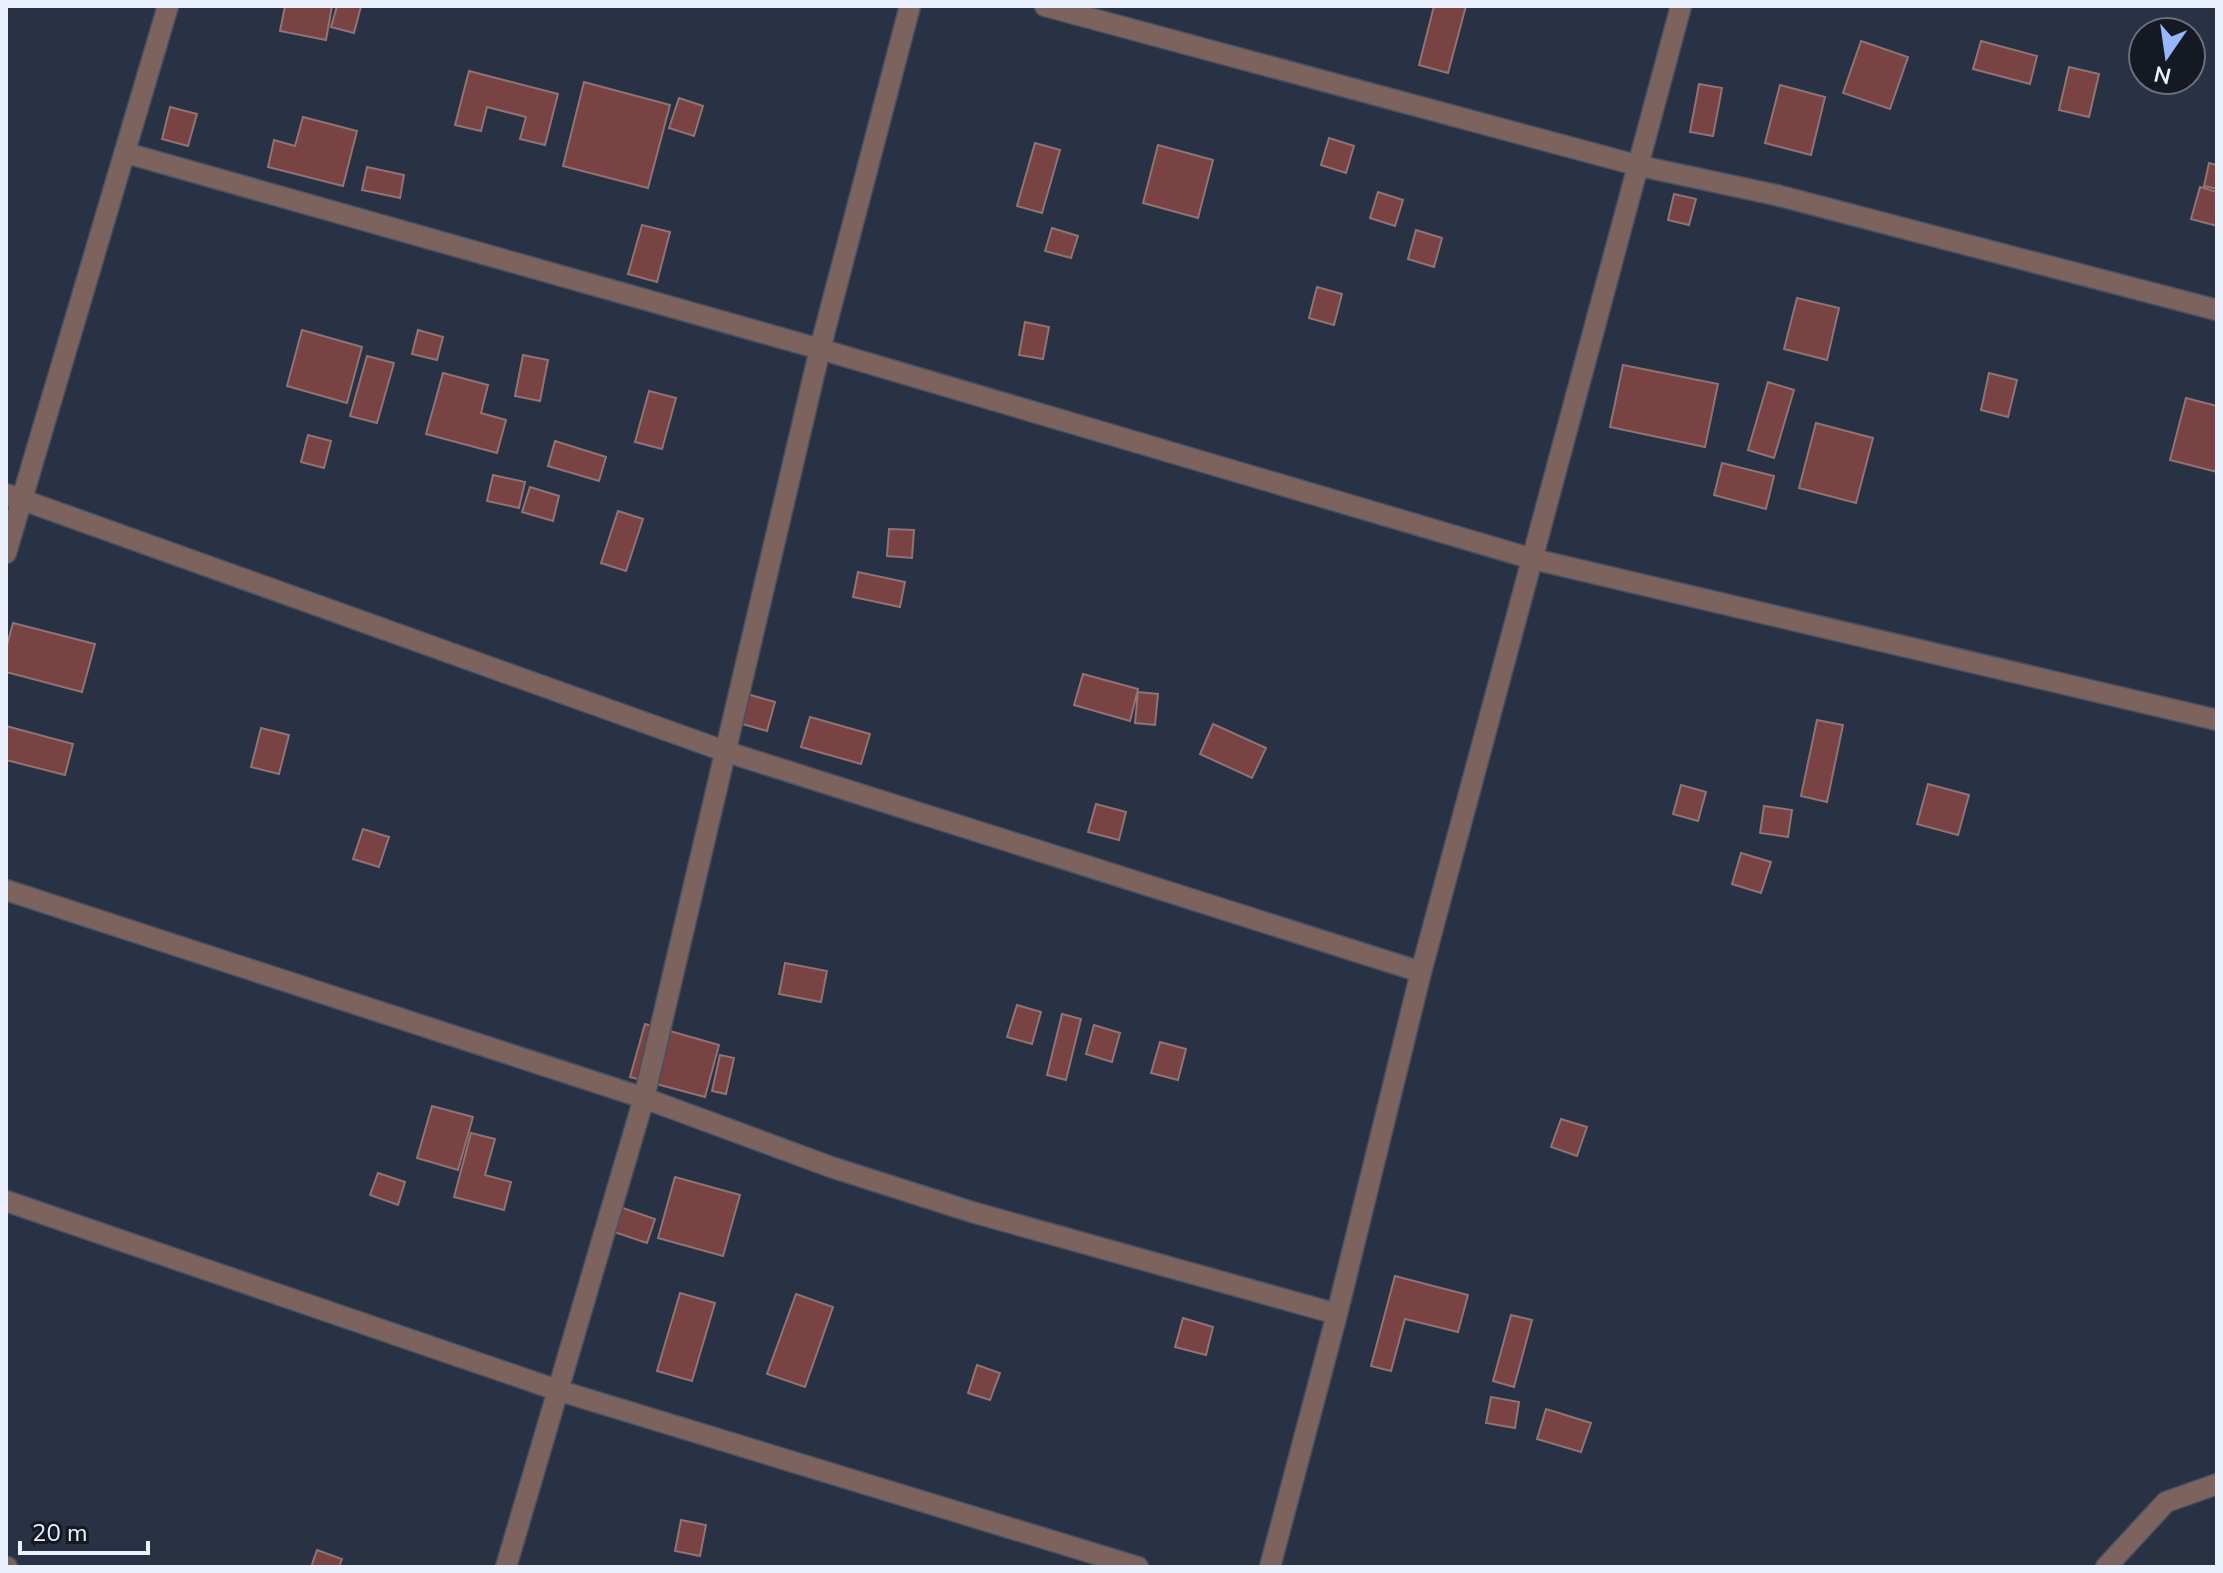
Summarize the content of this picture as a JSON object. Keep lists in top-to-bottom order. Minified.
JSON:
{"scale_bar":"20 m","north":"bottom"}
